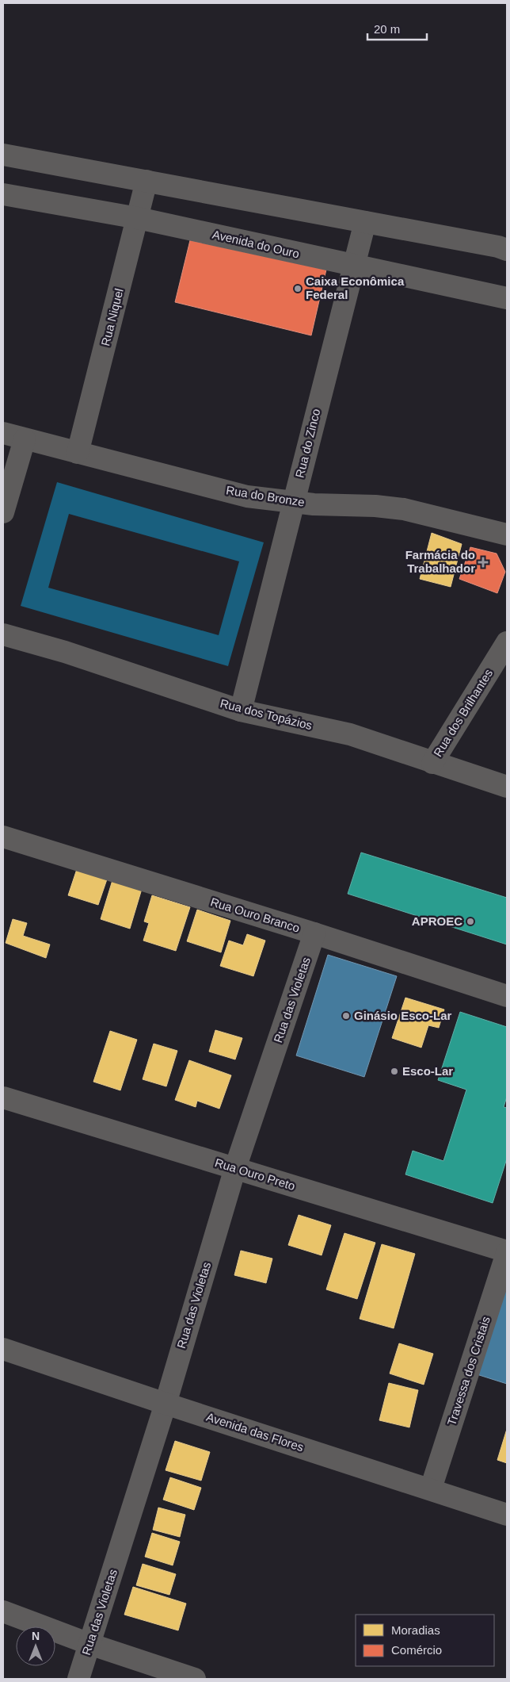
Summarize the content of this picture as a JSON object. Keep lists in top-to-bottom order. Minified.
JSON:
{"streets":{"street":["Avenida do Ouro","Rua Niquel","Rua do Zinco","Rua do Bronze","Rua dos Brilhantes","Rua dos Topázios","Rua Ouro Branco","Rua das Violetas","Rua Ouro Preto","Travessa dos Cristais","Avenida das Flores"]},"crossings":[["Avenida do Ouro","Rua Niquel"],["Avenida do Ouro","Rua do Zinco"],["Rua Niquel","Rua do Bronze"],["Rua do Zinco","Rua do Bronze"],["Rua do Zinco","Rua dos Topázios"],["Rua dos Brilhantes","Rua dos Topázios"],["Rua Ouro Branco","Rua das Violetas"],["Rua das Violetas","Rua Ouro Preto"],["Rua das Violetas","Avenida das Flores"],["Rua Ouro Preto","Travessa dos Cristais"],["Travessa dos Cristais","Avenida das Flores"]],"places":{"other":["Caixa Econômica Federal","APROEC","Ginásio Esco-Lar","Esco-Lar"],"health":["Farmácia do Trabalhador"]},"legend":["Moradias","Comércio"],"scale_bar":"20 m","north":"top"}
